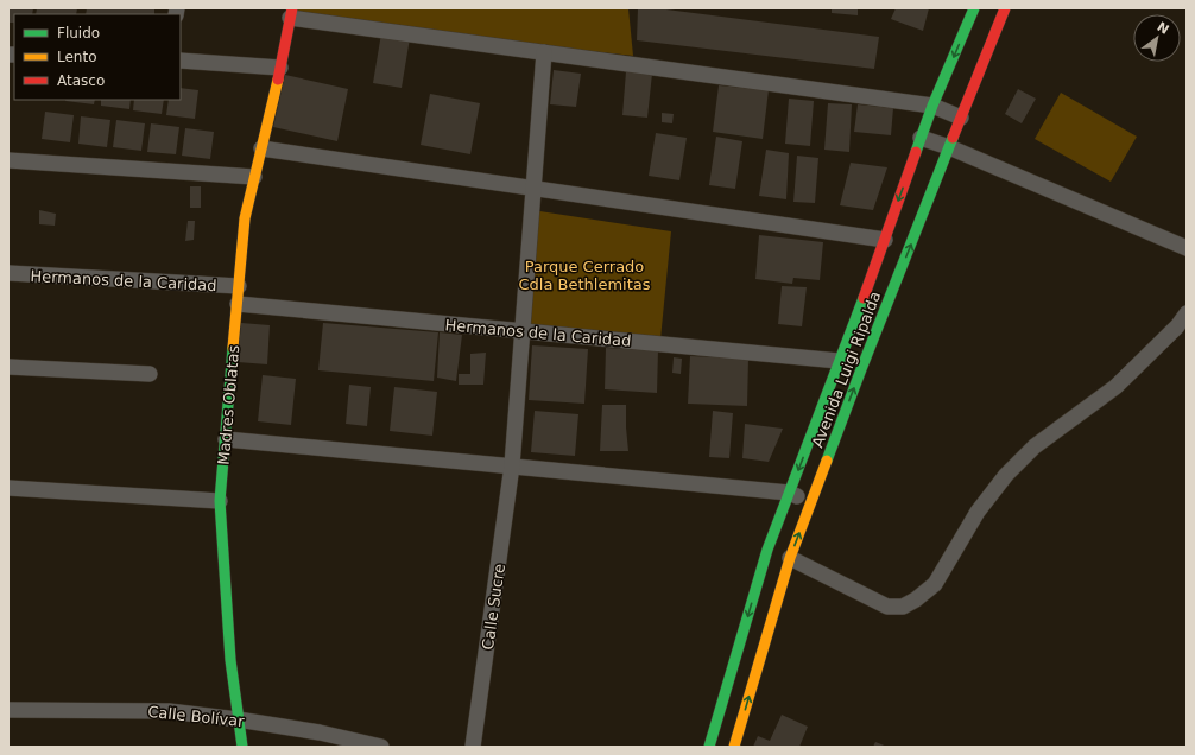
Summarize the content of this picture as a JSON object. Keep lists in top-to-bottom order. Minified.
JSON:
{"streets":{"street":["Hermanos de la Caridad","Avenida Luigi Ripalda","Madres Oblatas","Calle Sucre","Calle Bolívar"]},"crossings":[["Hermanos de la Caridad","Avenida Luigi Ripalda"],["Hermanos de la Caridad","Madres Oblatas"],["Hermanos de la Caridad","Calle Sucre"],["Madres Oblatas","Calle Bolívar"]],"parks":["Parque Cerrado Cdla Bethlemitas"],"legend":["Fluido","Lento","Atasco"],"north":"top right"}
